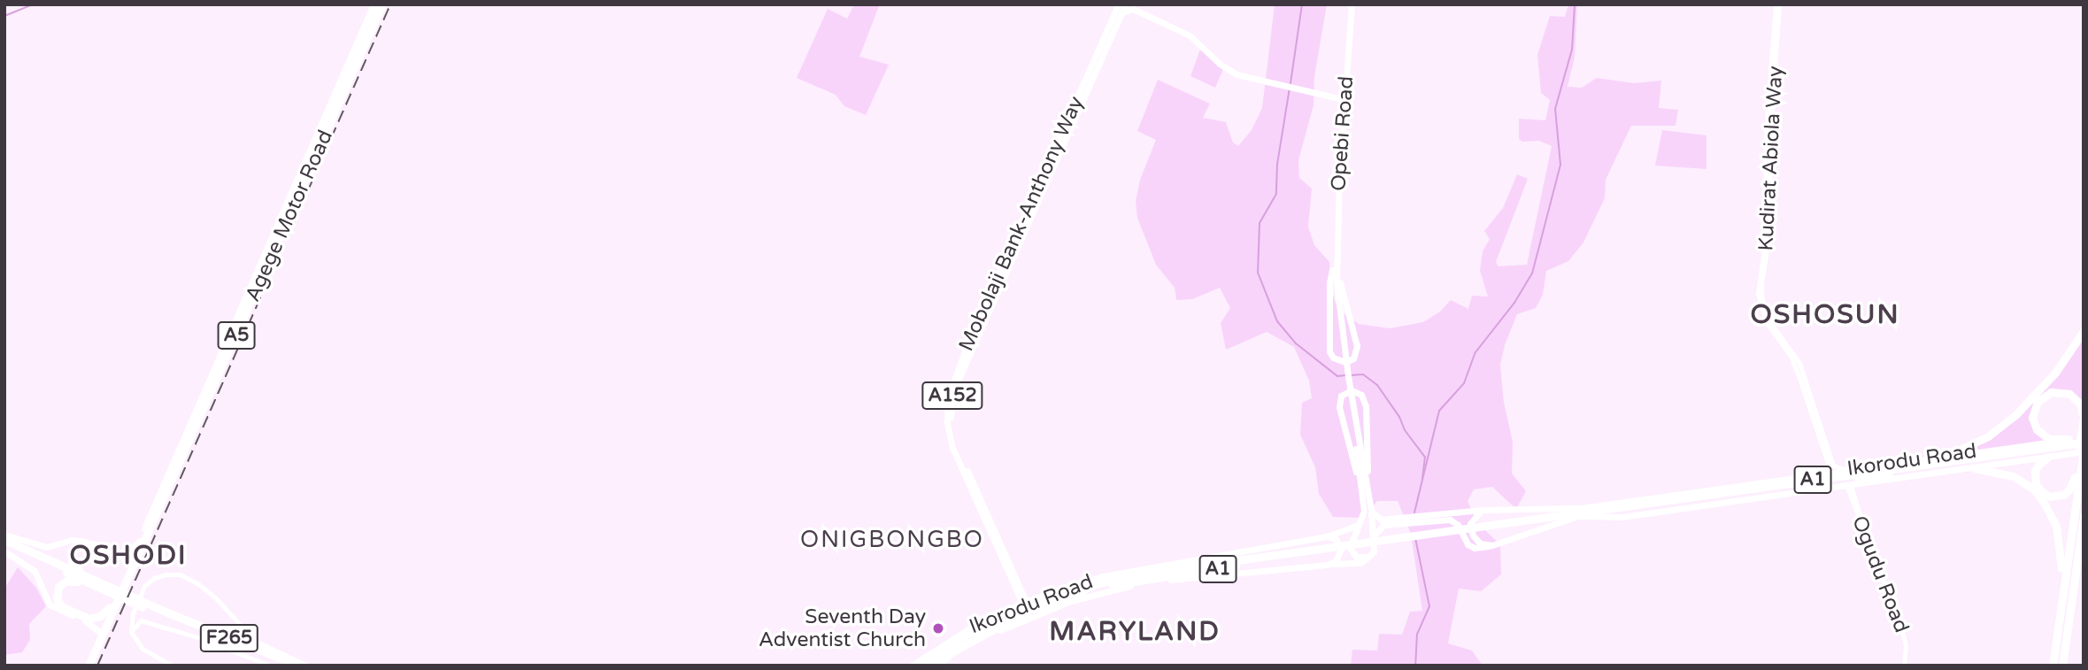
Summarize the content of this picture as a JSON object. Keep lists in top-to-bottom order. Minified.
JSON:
{"streets":{"highway":["Agege Motor Road","A5","Ikorodu Road","A1","F265"],"main road":["Opebi Road","Kudirat Abiola Way","Mobolaji Bank-Anthony Way","A152","Ogudu Road"]},"crossings":[["Kudirat Abiola Way","Ikorodu Road"],["Mobolaji Bank-Anthony Way","Ikorodu Road"],["Ikorodu Road","Ogudu Road"]],"districts":["OSHOSUN","ONIGBONGBO","OSHODI","MARYLAND"],"places":["Seventh Day Adventist Church"]}
